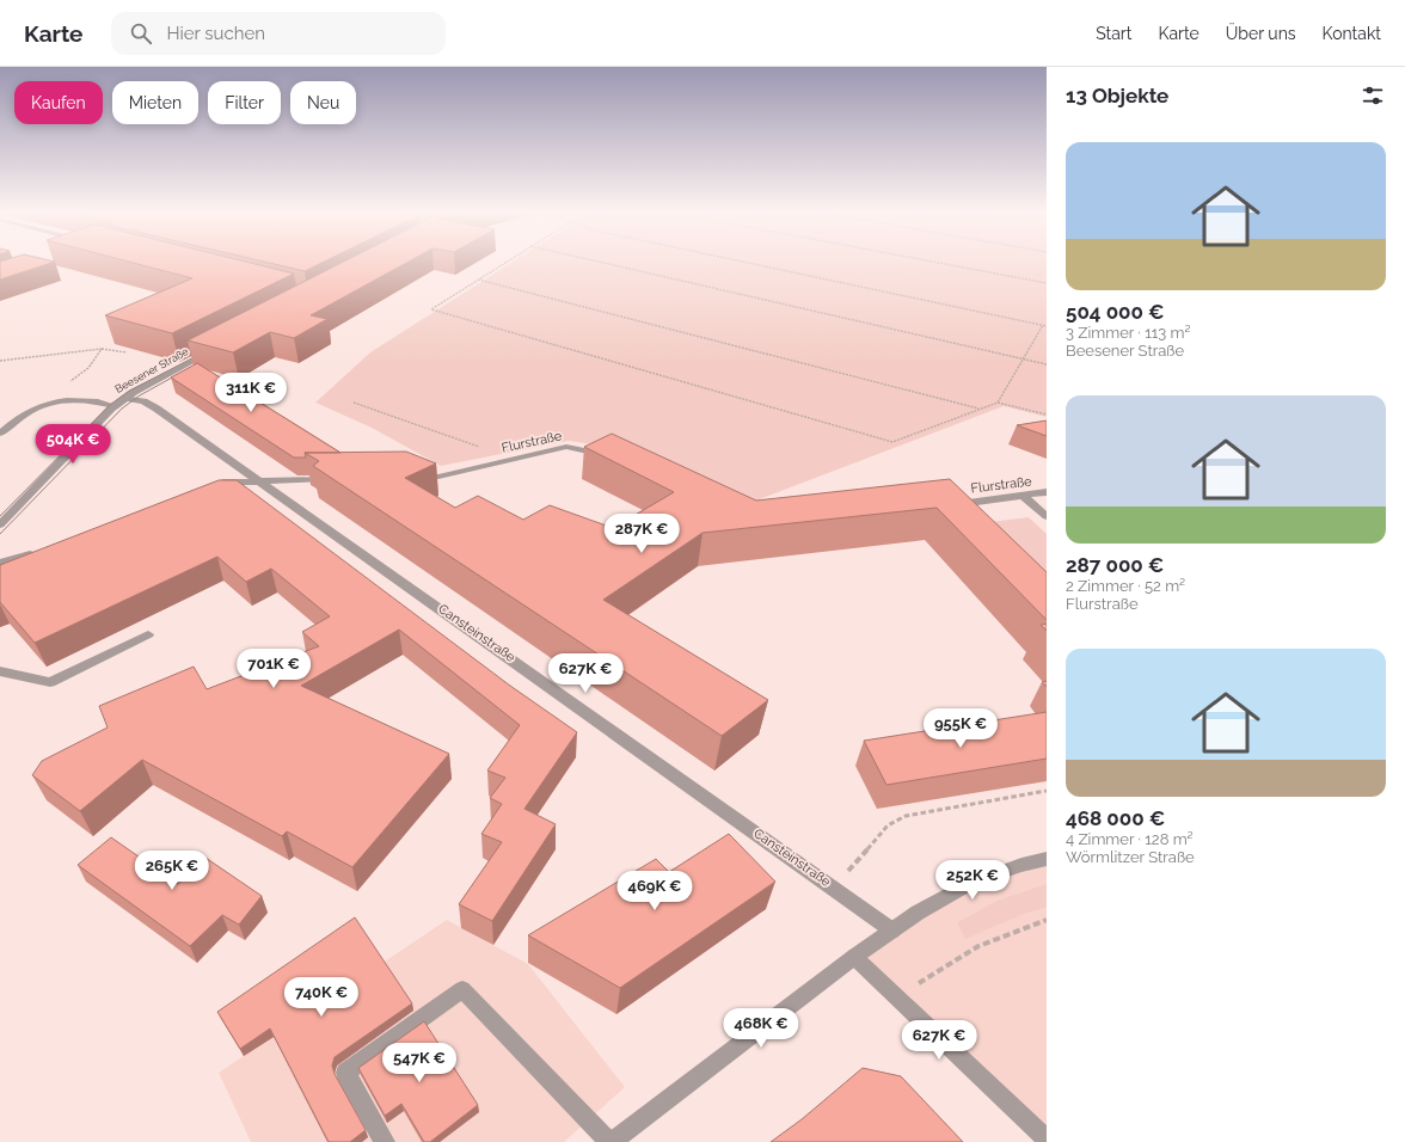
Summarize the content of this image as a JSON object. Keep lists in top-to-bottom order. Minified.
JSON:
{"streets":{"street":["Beesener Straße","Flurstraße","Cansteinstraße"]},"crossings":[["Beesener Straße","Cansteinstraße"]],"page":{"header":"Karte","search":"Hier suchen","nav":["Start","Karte","Über uns","Kontakt"],"heading":"13 Objekte","chip":["Kaufen","Mieten","Filter","Neu"],"list":[{"name":"504 000 €","note":"3 Zimmer · 113 m² · Beesener Straße"},{"name":"287 000 €","note":"2 Zimmer · 52 m² · Flurstraße"},{"name":"468 000 €","note":"4 Zimmer · 128 m² · Wörmlitzer Straße"}],"price":["311K €","504K €","287K €","701K €","627K €","955K €","265K €","252K €","469K €","740K €","468K €","627K €","547K €"]}}
